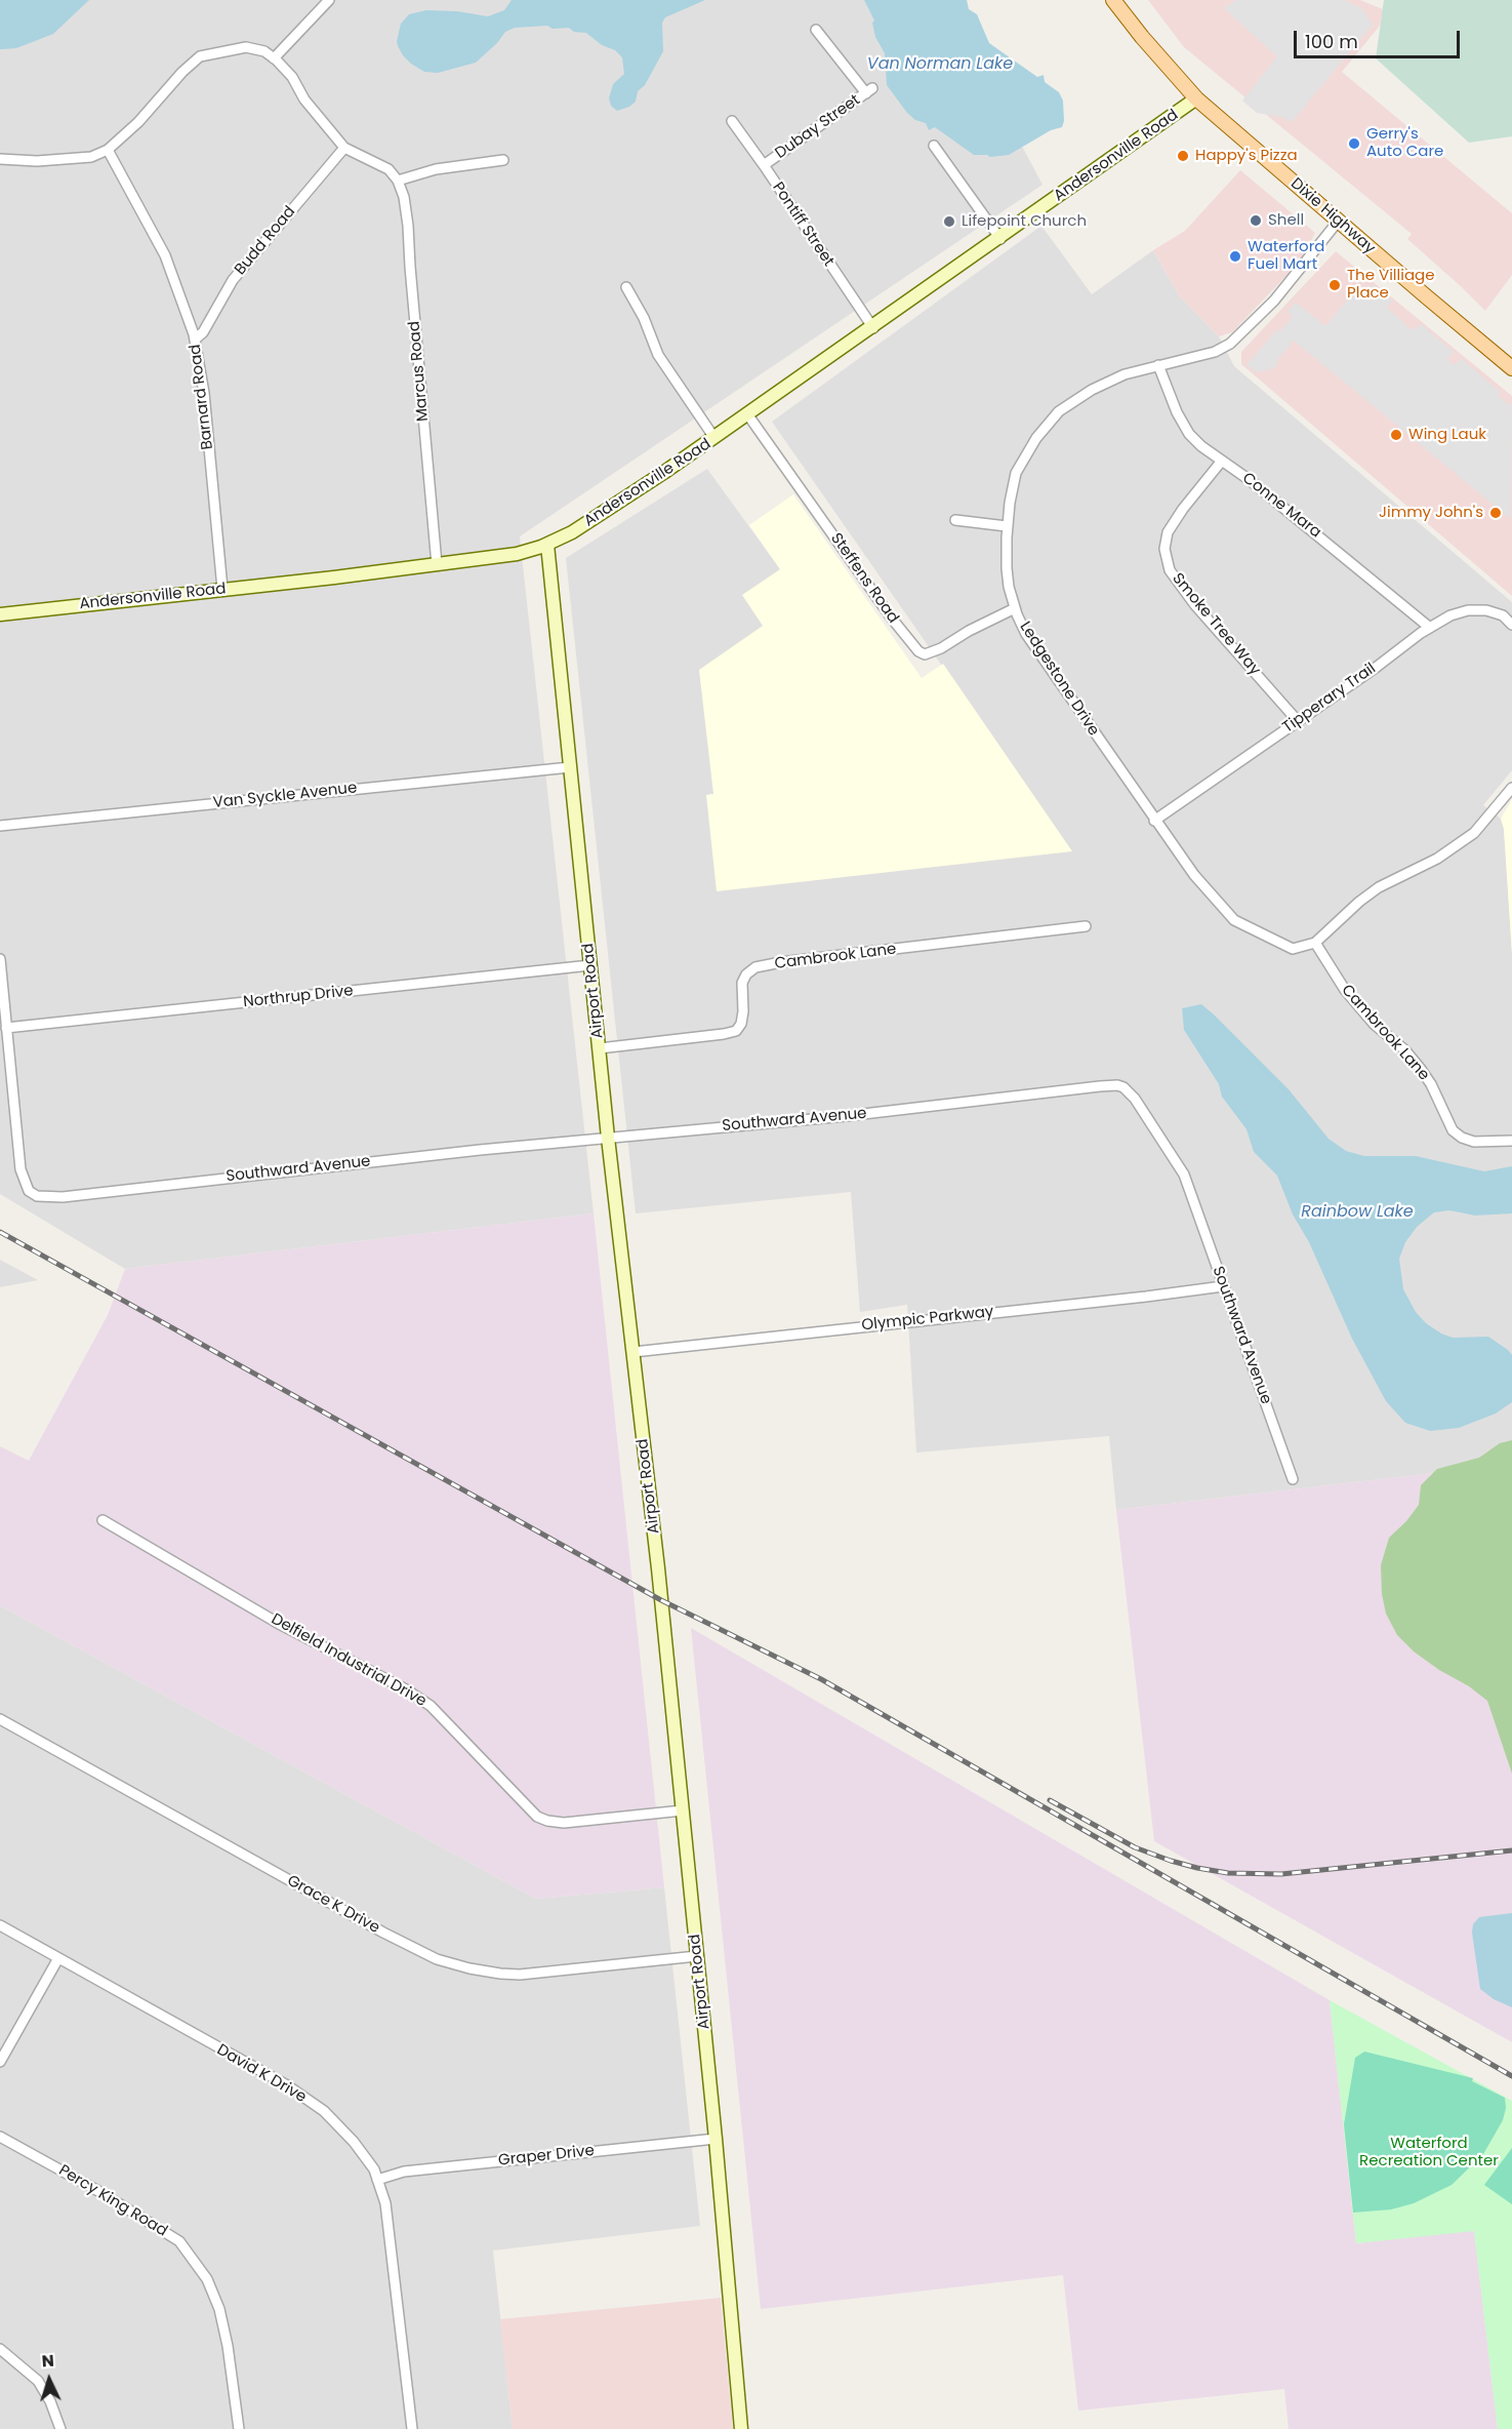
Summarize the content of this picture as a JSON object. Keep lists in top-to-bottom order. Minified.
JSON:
{"streets":{"main road":["Dixie Highway"],"street":["Dubay Street","Andersonville Road","Pontiff Street","Budd Road","Marcus Road","Barnard Road","Conne Mara","Steffens Road","Smoke Tree Way","Ledgestone Drive","Tipperary Trail","Van Syckle Avenue","Cambrook Lane","Airport Road","Northrup Drive","Southward Avenue","Olympic Parkway","Delfield Industrial Drive","Grace K Drive","David K Drive","Graper Drive","Percy King Road"]},"crossings":[["Dubay Street","Pontiff Street"],["Andersonville Road","Dixie Highway"],["Andersonville Road","Pontiff Street"],["Andersonville Road","Marcus Road"],["Andersonville Road","Barnard Road"],["Andersonville Road","Steffens Road"],["Andersonville Road","Airport Road"],["Dixie Highway","Ledgestone Drive"],["Budd Road","Barnard Road"],["Conne Mara","Smoke Tree Way"],["Conne Mara","Ledgestone Drive"],["Conne Mara","Tipperary Trail"],["Steffens Road","Ledgestone Drive"],["Smoke Tree Way","Tipperary Trail"],["Ledgestone Drive","Tipperary Trail"],["Ledgestone Drive","Cambrook Lane"],["Van Syckle Avenue","Airport Road"],["Cambrook Lane","Airport Road"],["Airport Road","Northrup Drive"],["Airport Road","Southward Avenue"],["Airport Road","Olympic Parkway"],["Airport Road","Delfield Industrial Drive"],["Airport Road","Grace K Drive"],["Airport Road","Graper Drive"],["Northrup Drive","Southward Avenue"],["Southward Avenue","Olympic Parkway"],["David K Drive","Graper Drive"]],"water":["Van Norman Lake","Rainbow Lake"],"parks":["Waterford Recreation Center"],"places":["Gerry's Auto Care","Happy's Pizza","Shell","Lifepoint Church","Waterford Fuel Mart","The Villiage Place","Wing Lauk","Jimmy John's"],"scale_bar":"100 m","north":"top"}
